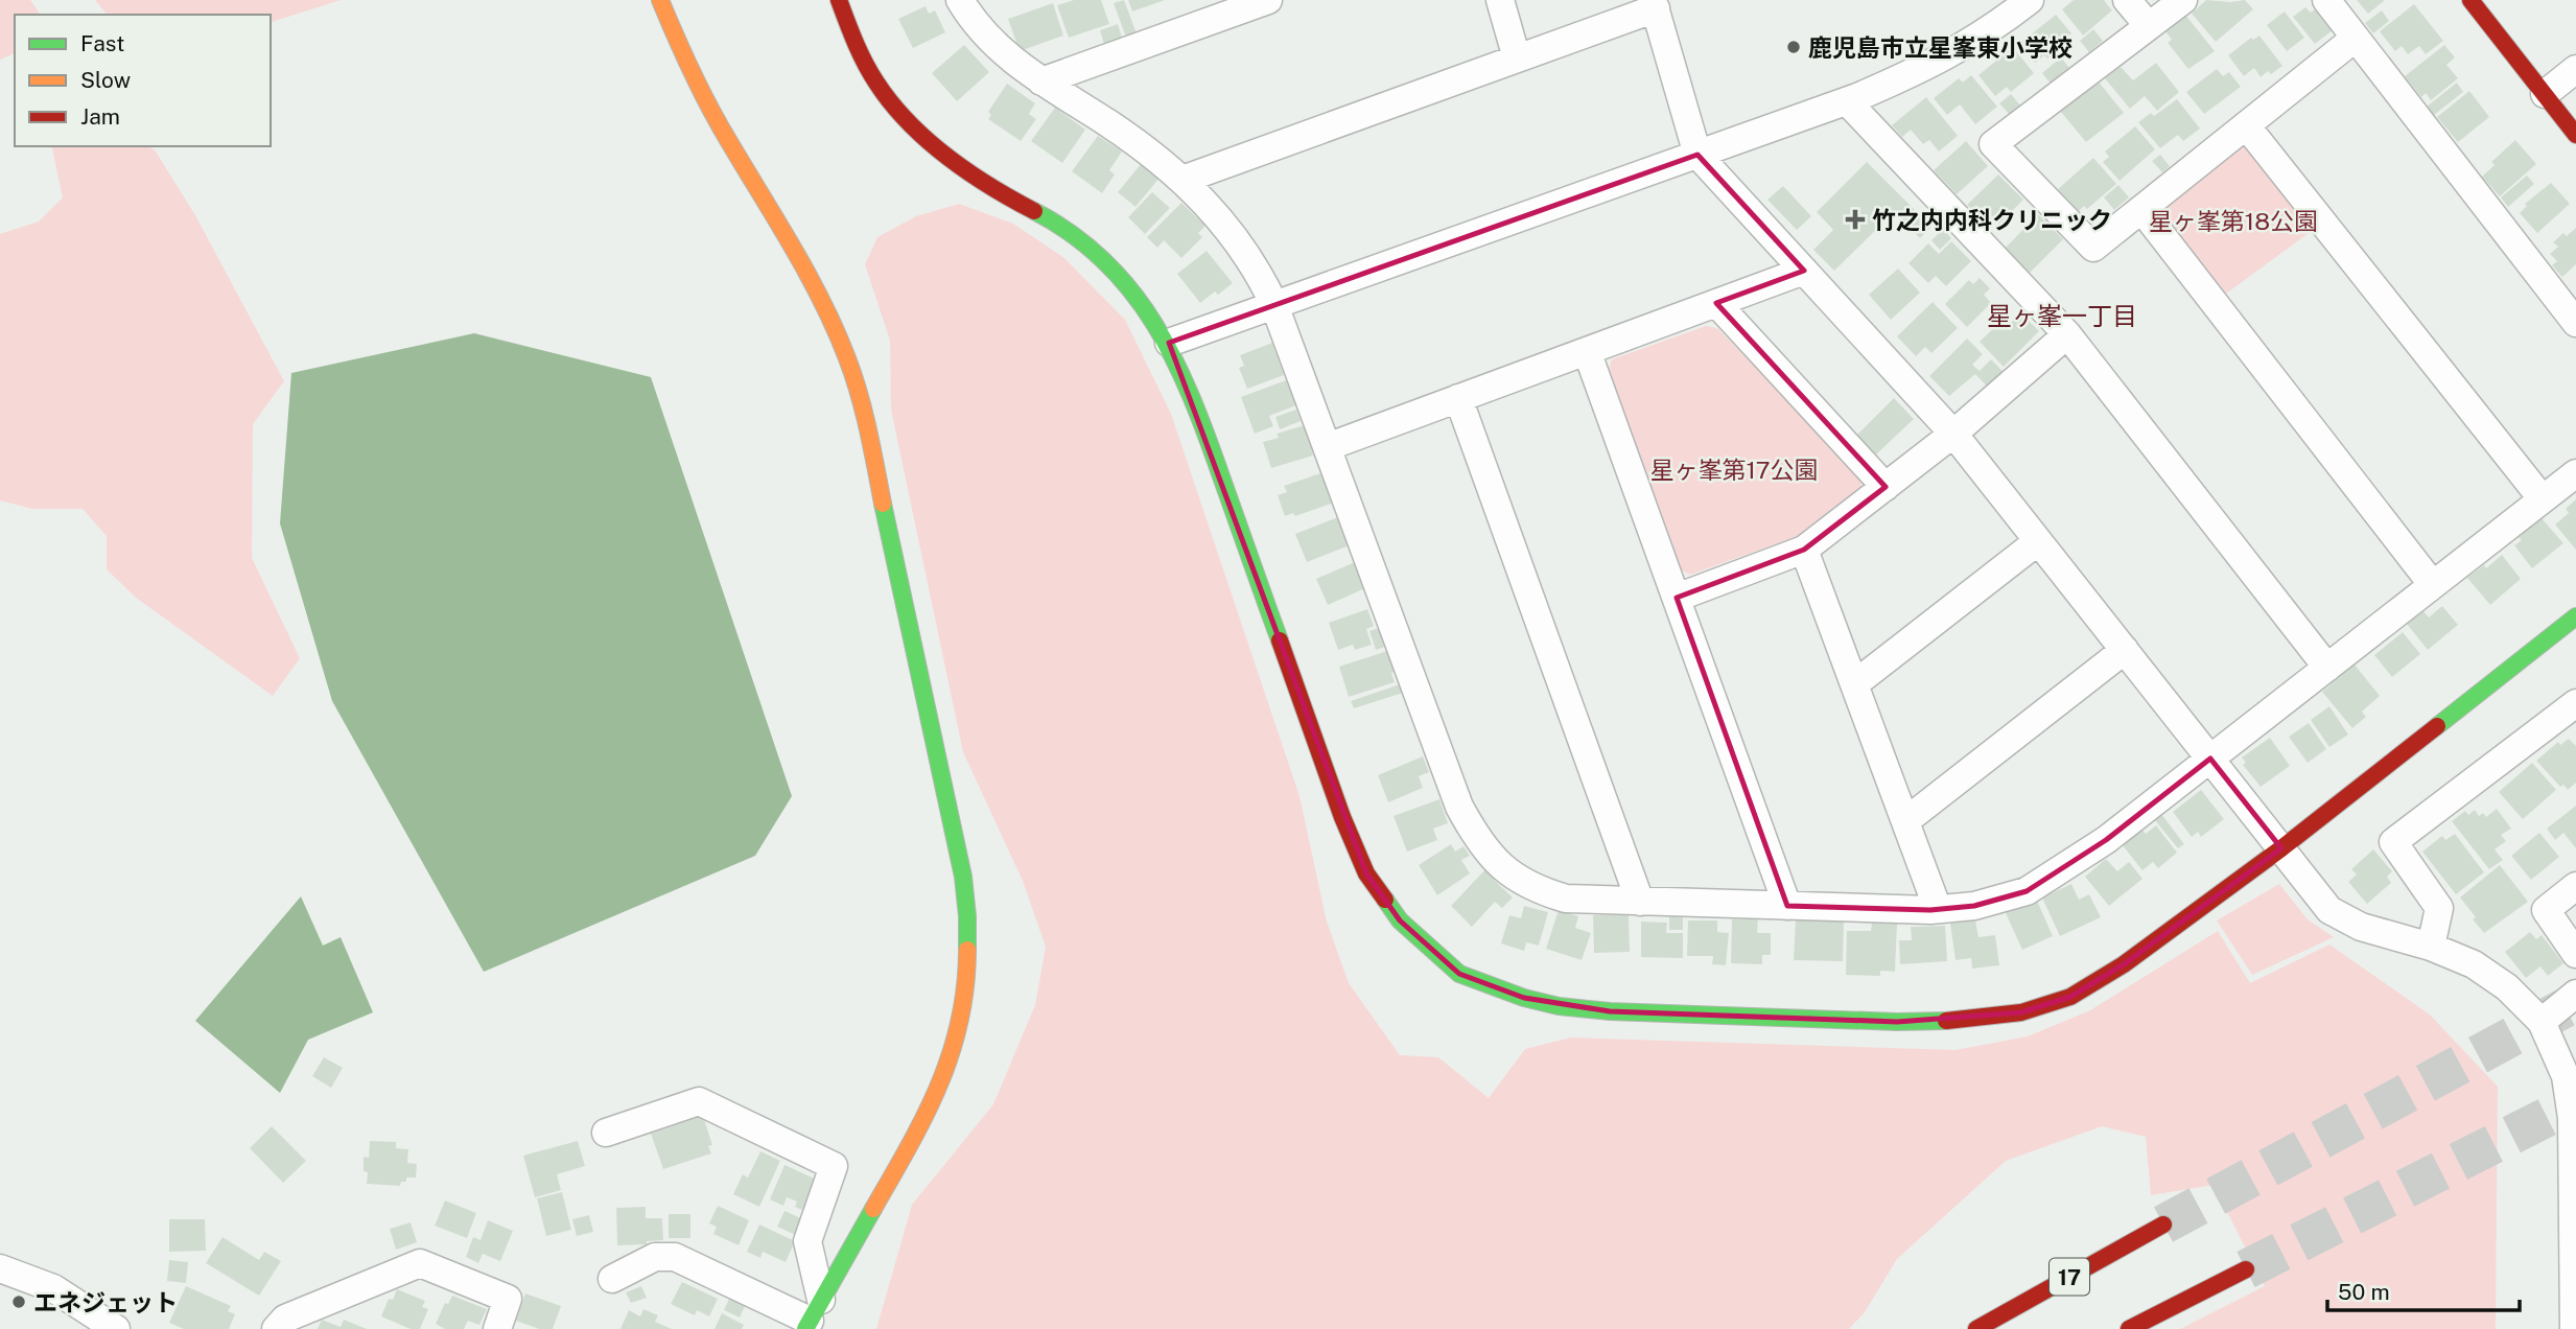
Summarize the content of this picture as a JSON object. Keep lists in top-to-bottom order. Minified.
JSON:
{"streets":{"main road":["17"]},"districts":["星ヶ峯一丁目"],"parks":["星ヶ峯第18公園","星ヶ峯第17公園"],"places":{"other":["鹿児島市立星峯東小学校","エネジェット"],"health":["竹之内内科クリニック"]},"legend":["Fast","Slow","Jam"],"scale_bar":"50 m"}
